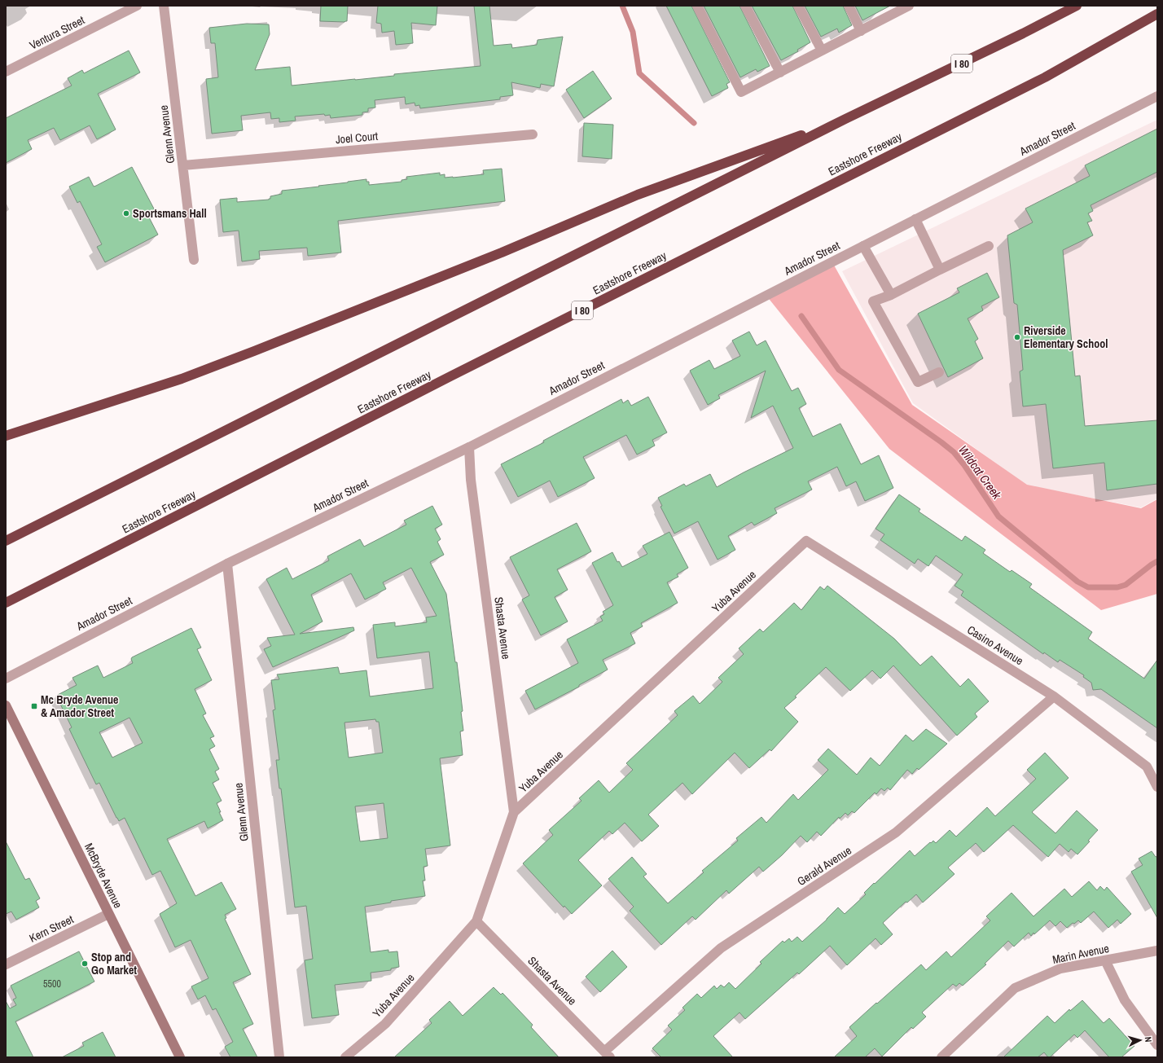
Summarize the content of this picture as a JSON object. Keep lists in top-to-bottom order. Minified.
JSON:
{"streets":{"highway":["I 80","Eastshore Freeway"],"main road":["McBryde Avenue"],"street":["Ventura Street","Glenn Avenue","Joel Court","Amador Street","Yuba Avenue","Shasta Avenue","Casino Avenue","Gerald Avenue","Kern Street","Marin Avenue"]},"crossings":[["Glenn Avenue","Joel Court"],["Glenn Avenue","Amador Street"],["Amador Street","Shasta Avenue"],["Yuba Avenue","Shasta Avenue"],["Yuba Avenue","Casino Avenue"],["Shasta Avenue","Gerald Avenue"],["Casino Avenue","Gerald Avenue"],["McBryde Avenue","Kern Street"]],"water":["Wildcat Creek"],"places":{"other":["Sportsmans Hall","Riverside Elementary School","Stop and Go Market"],"transit":["Mc Bryde Avenue & Amador Street"]},"house_numbers":["5500"],"north":"right"}
